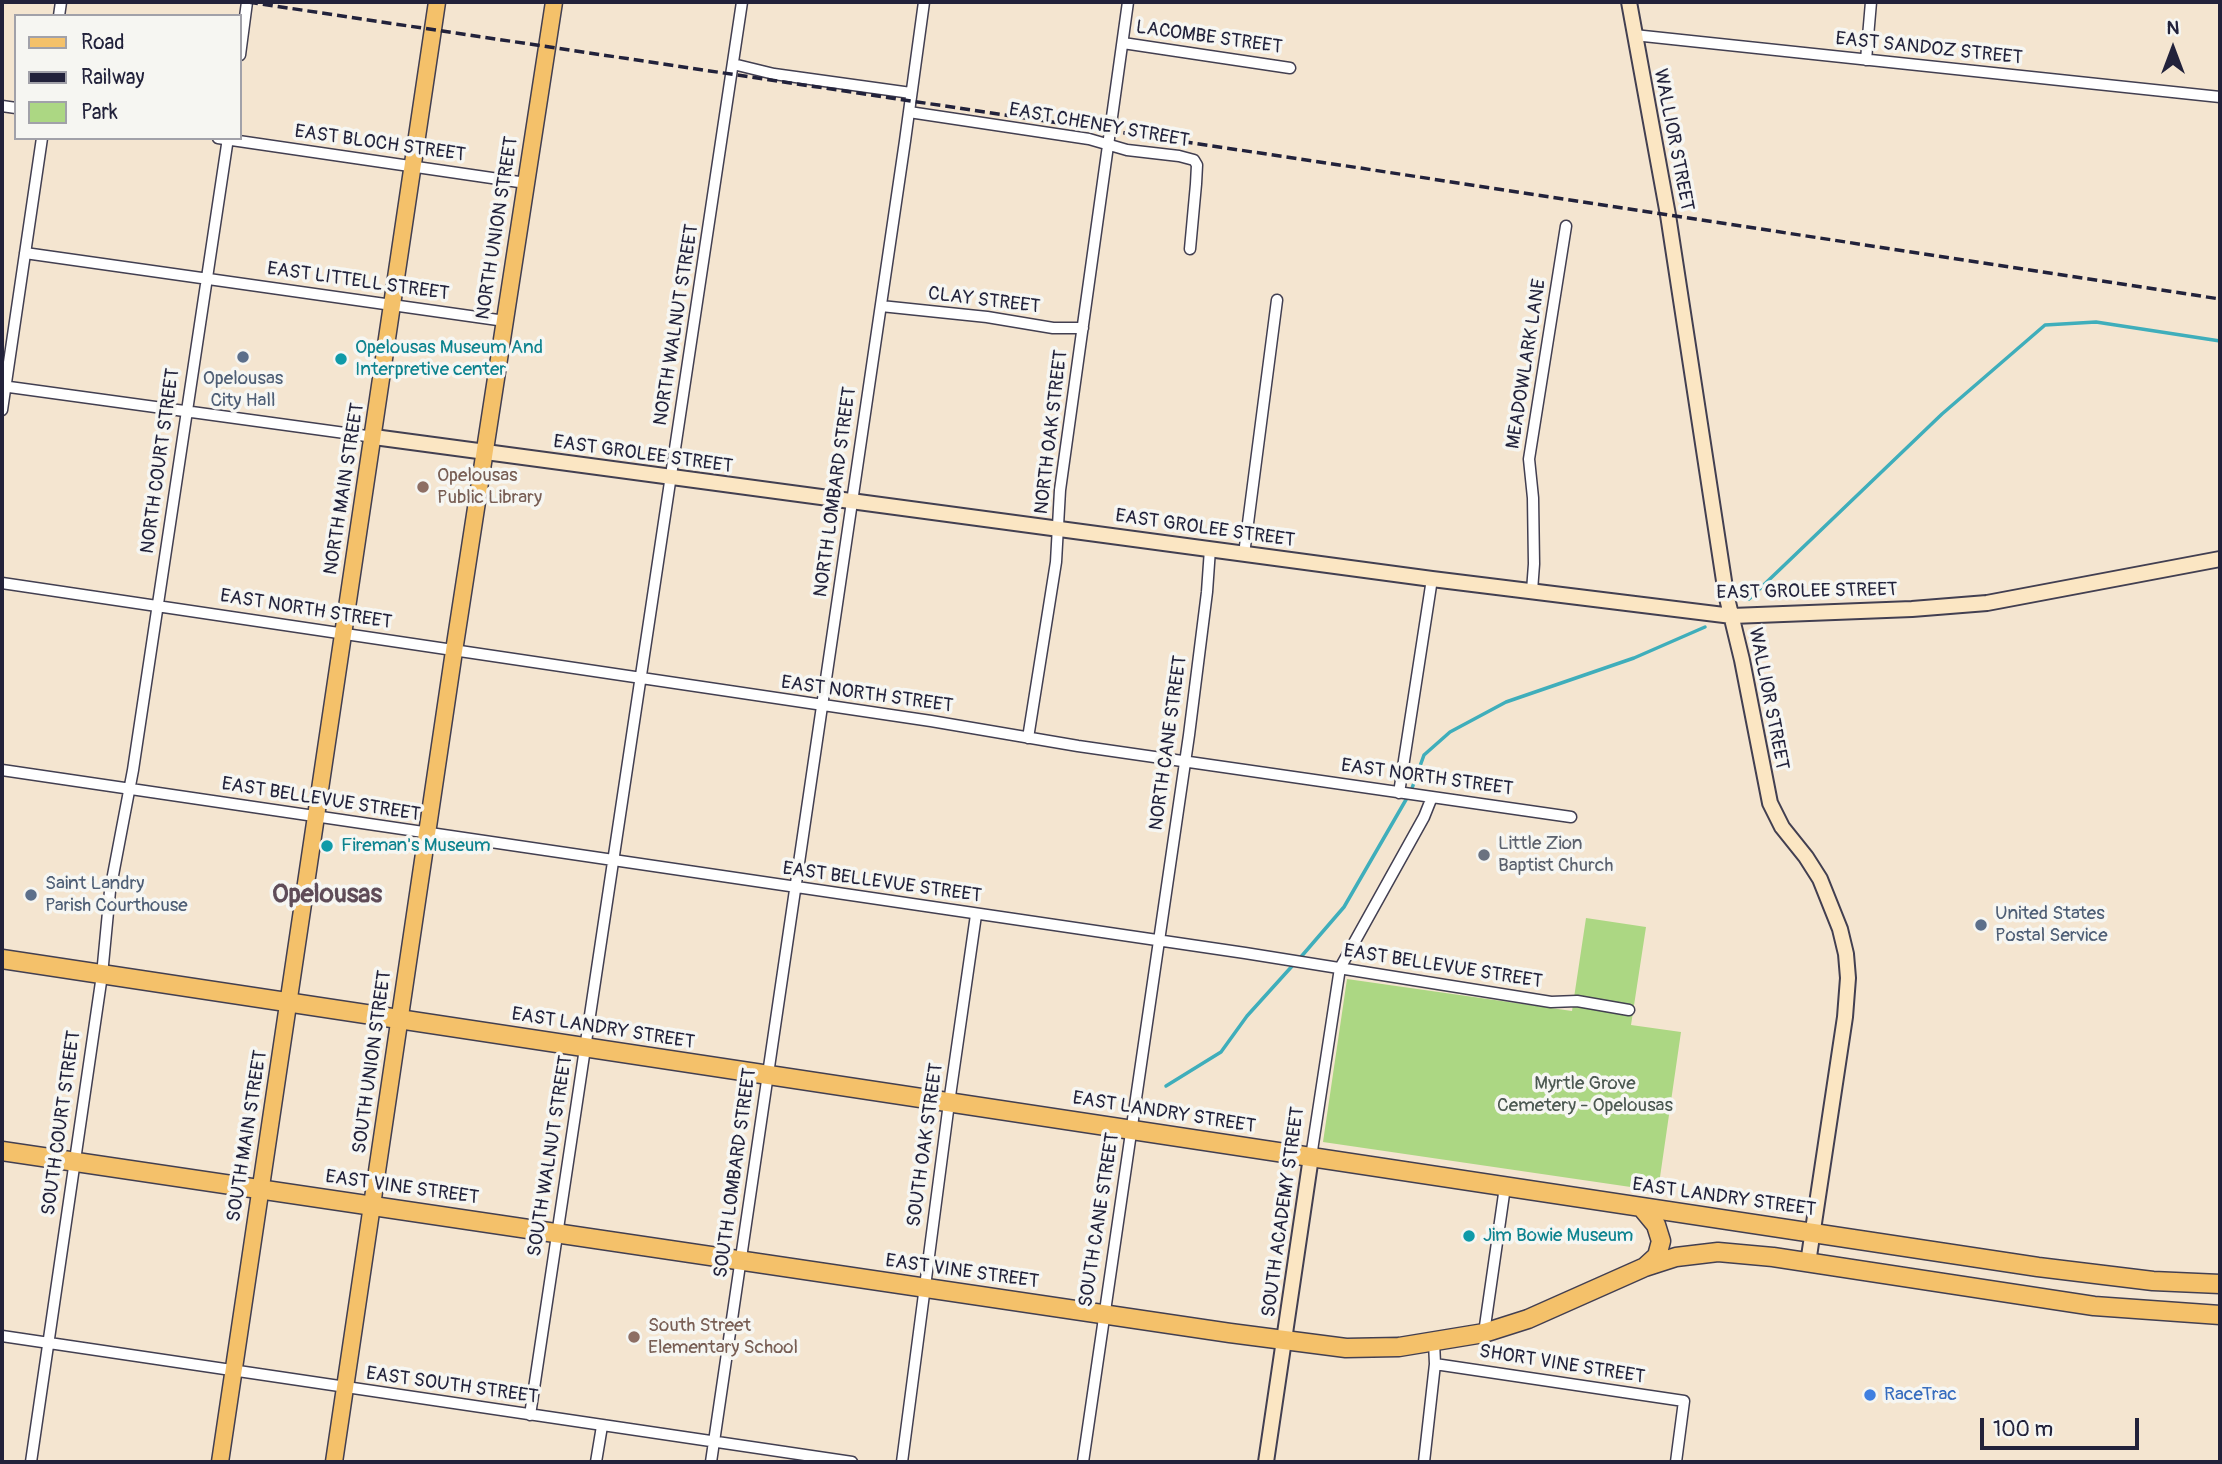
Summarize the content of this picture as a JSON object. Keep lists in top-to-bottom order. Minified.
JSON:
{"streets":{"highway":["EAST LANDRY STREET","EAST VINE STREET"],"main road":["NORTH UNION STREET","NORTH MAIN STREET","SOUTH UNION STREET","SOUTH MAIN STREET"],"street":["LACOMBE STREET","EAST SANDOZ STREET","EAST CHENEY STREET","WALLIOR STREET","EAST BLOCH STREET","EAST LITTELL STREET","CLAY STREET","NORTH WALNUT STREET","MEADOWLARK LANE","NORTH OAK STREET","EAST GROLEE STREET","NORTH COURT STREET","NORTH LOMBARD STREET","EAST NORTH STREET","NORTH CANE STREET","EAST BELLEVUE STREET","SOUTH COURT STREET","SOUTH OAK STREET","SOUTH WALNUT STREET","SOUTH LOMBARD STREET","SOUTH ACADEMY STREET","SOUTH CANE STREET","SHORT VINE STREET","EAST SOUTH STREET"]},"crossings":[["LACOMBE STREET","NORTH OAK STREET"],["EAST SANDOZ STREET","WALLIOR STREET"],["EAST CHENEY STREET","NORTH WALNUT STREET"],["EAST CHENEY STREET","NORTH OAK STREET"],["EAST CHENEY STREET","NORTH LOMBARD STREET"],["WALLIOR STREET","EAST GROLEE STREET"],["WALLIOR STREET","EAST LANDRY STREET"],["WALLIOR STREET","EAST VINE STREET"],["EAST BLOCH STREET","NORTH UNION STREET"],["EAST BLOCH STREET","NORTH MAIN STREET"],["NORTH UNION STREET","EAST LITTELL STREET"],["NORTH UNION STREET","EAST GROLEE STREET"],["NORTH UNION STREET","EAST NORTH STREET"],["NORTH UNION STREET","EAST BELLEVUE STREET"],["NORTH UNION STREET","SOUTH UNION STREET"],["EAST LITTELL STREET","NORTH COURT STREET"],["EAST LITTELL STREET","NORTH MAIN STREET"],["CLAY STREET","NORTH OAK STREET"],["CLAY STREET","NORTH LOMBARD STREET"],["NORTH WALNUT STREET","EAST GROLEE STREET"],["NORTH WALNUT STREET","EAST NORTH STREET"],["NORTH WALNUT STREET","EAST BELLEVUE STREET"],["NORTH WALNUT STREET","SOUTH WALNUT STREET"],["MEADOWLARK LANE","EAST GROLEE STREET"],["NORTH OAK STREET","EAST GROLEE STREET"],["NORTH OAK STREET","EAST NORTH STREET"],["EAST GROLEE STREET","NORTH COURT STREET"],["EAST GROLEE STREET","NORTH MAIN STREET"],["EAST GROLEE STREET","NORTH LOMBARD STREET"],["EAST GROLEE STREET","NORTH CANE STREET"],["NORTH COURT STREET","EAST NORTH STREET"],["NORTH COURT STREET","EAST BELLEVUE STREET"],["NORTH COURT STREET","SOUTH COURT STREET"],["NORTH MAIN STREET","EAST NORTH STREET"],["NORTH MAIN STREET","EAST BELLEVUE STREET"],["NORTH MAIN STREET","SOUTH MAIN STREET"],["NORTH LOMBARD STREET","EAST NORTH STREET"],["NORTH LOMBARD STREET","EAST BELLEVUE STREET"],["NORTH LOMBARD STREET","SOUTH LOMBARD STREET"],["EAST NORTH STREET","NORTH CANE STREET"],["NORTH CANE STREET","EAST BELLEVUE STREET"],["NORTH CANE STREET","SOUTH CANE STREET"],["EAST BELLEVUE STREET","SOUTH UNION STREET"],["EAST BELLEVUE STREET","SOUTH COURT STREET"],["EAST BELLEVUE STREET","SOUTH MAIN STREET"],["EAST BELLEVUE STREET","SOUTH OAK STREET"],["EAST BELLEVUE STREET","SOUTH WALNUT STREET"],["EAST BELLEVUE STREET","SOUTH LOMBARD STREET"],["EAST BELLEVUE STREET","SOUTH ACADEMY STREET"],["EAST BELLEVUE STREET","SOUTH CANE STREET"],["EAST LANDRY STREET","SOUTH UNION STREET"],["EAST LANDRY STREET","SOUTH COURT STREET"],["EAST LANDRY STREET","SOUTH MAIN STREET"],["EAST LANDRY STREET","SOUTH OAK STREET"],["EAST LANDRY STREET","SOUTH WALNUT STREET"],["EAST LANDRY STREET","SOUTH LOMBARD STREET"],["EAST LANDRY STREET","SOUTH ACADEMY STREET"],["EAST LANDRY STREET","SOUTH CANE STREET"],["SOUTH UNION STREET","EAST VINE STREET"],["SOUTH UNION STREET","EAST SOUTH STREET"],["SOUTH COURT STREET","EAST VINE STREET"],["SOUTH COURT STREET","EAST SOUTH STREET"],["SOUTH MAIN STREET","EAST VINE STREET"],["SOUTH MAIN STREET","EAST SOUTH STREET"],["SOUTH OAK STREET","EAST VINE STREET"],["SOUTH WALNUT STREET","EAST VINE STREET"],["SOUTH WALNUT STREET","EAST SOUTH STREET"],["SOUTH LOMBARD STREET","EAST VINE STREET"],["SOUTH LOMBARD STREET","EAST SOUTH STREET"],["EAST VINE STREET","SOUTH ACADEMY STREET"],["EAST VINE STREET","SOUTH CANE STREET"]],"districts":["Opelousas"],"parks":["Myrtle Grove Cemetery - Opelousas"],"places":["Opelousas City Hall","Opelousas Museum And Interpretive center","Opelousas Public Library","Fireman's Museum","Little Zion Baptist Church","Saint Landry Parish Courthouse","United States Postal Service","Jim Bowie Museum","South Street Elementary School","RaceTrac"],"legend":["Road","Railway","Park"],"scale_bar":"100 m","north":"top"}
